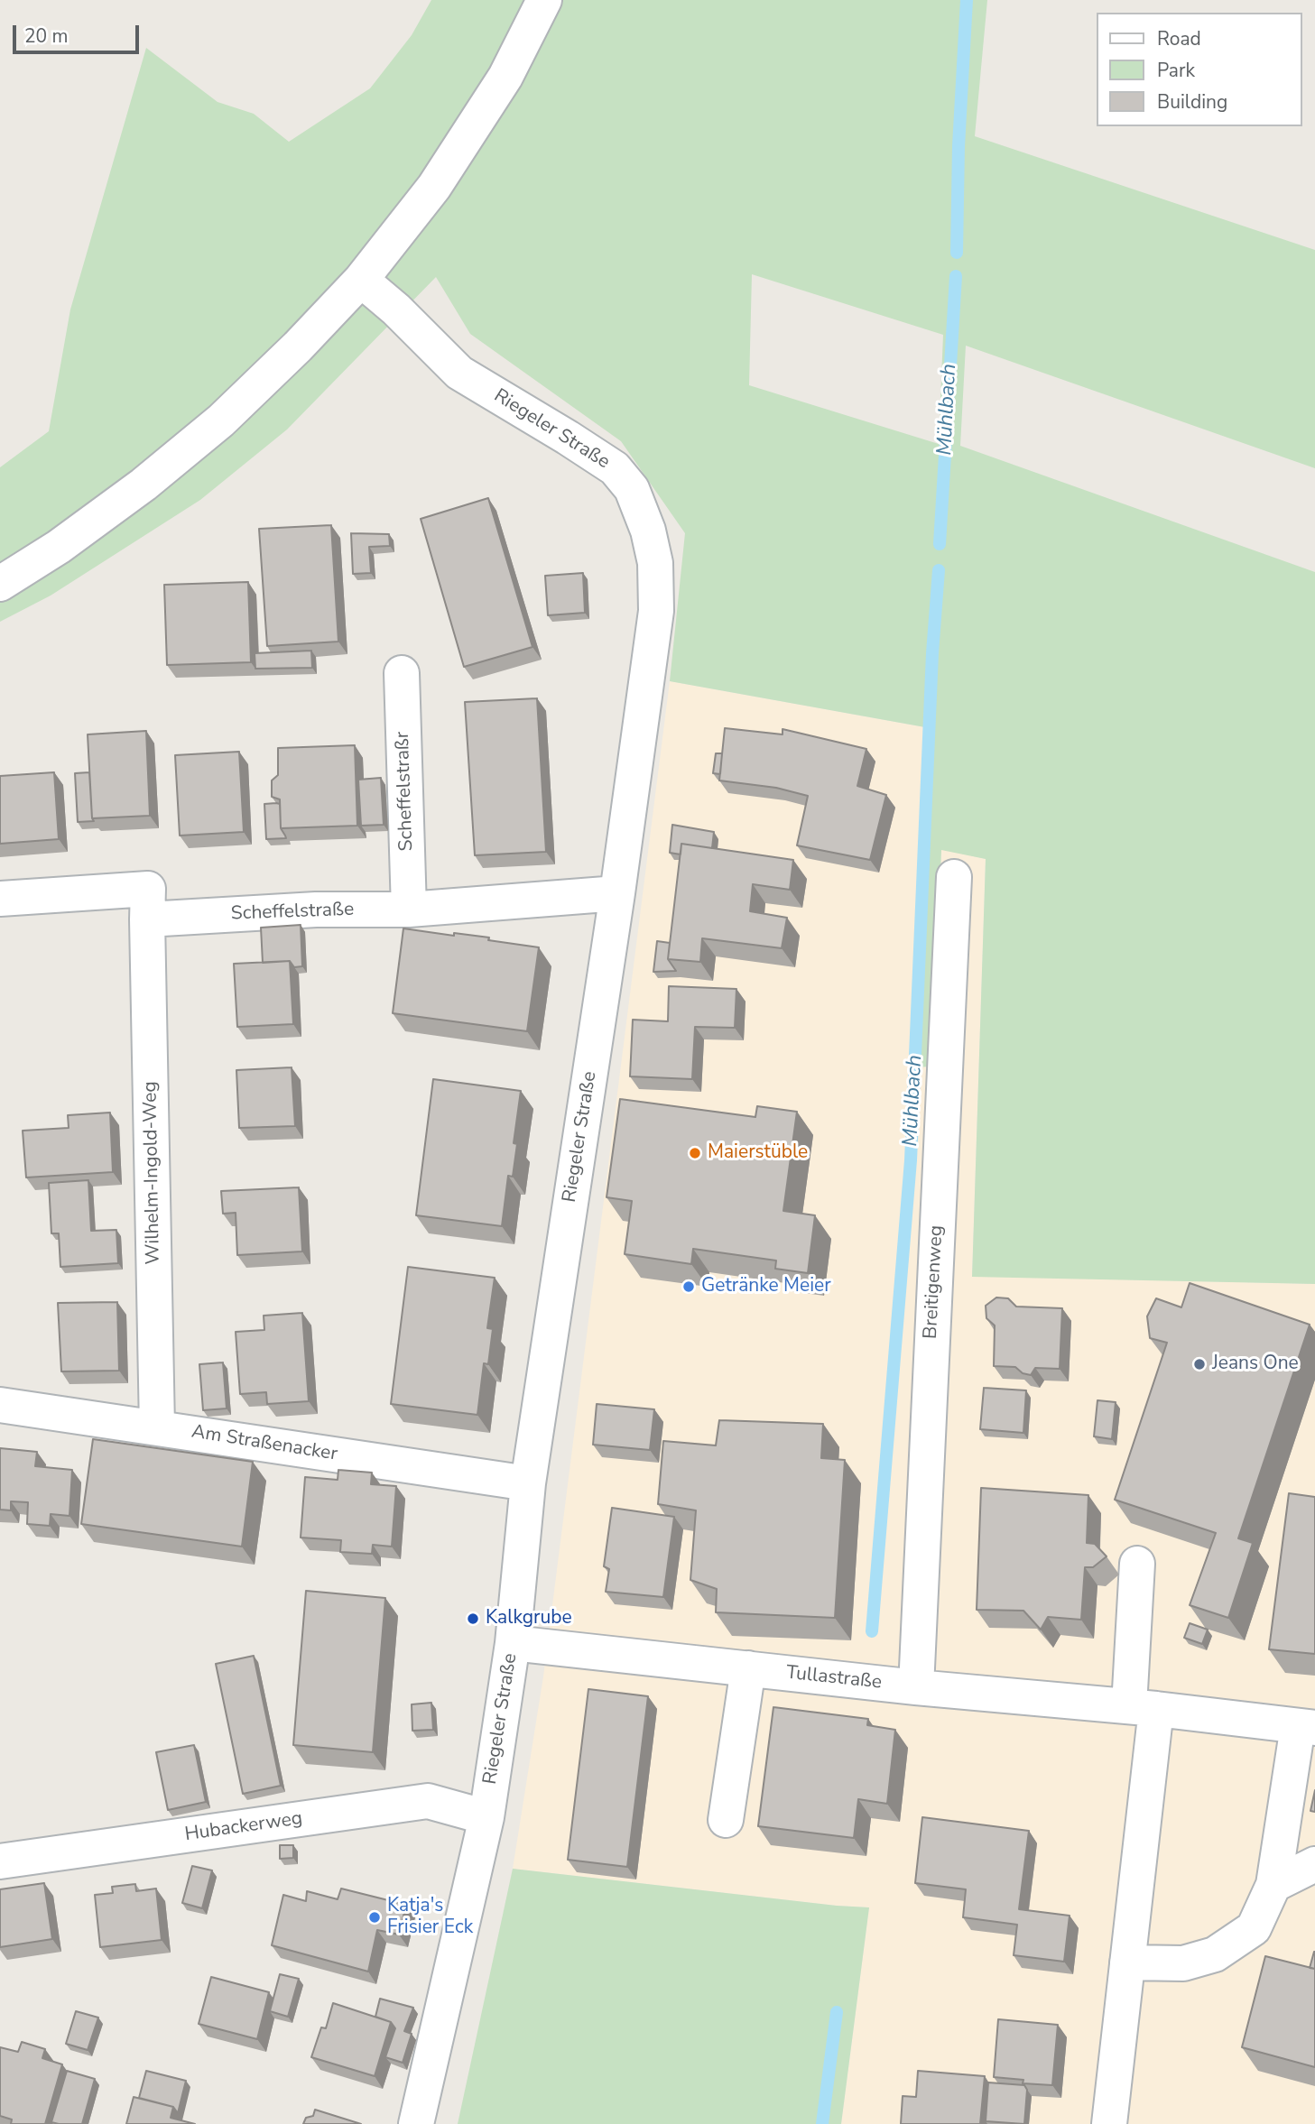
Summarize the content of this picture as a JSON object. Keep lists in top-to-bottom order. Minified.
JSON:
{"streets":{"street":["Riegeler Straße","Scheffelstraßr","Scheffelstraße","Wilhelm-Ingold-Weg","Breitigenweg","Am Straßenacker","Tullastraße","Hubackerweg"]},"crossings":[["Riegeler Straße","Scheffelstraße"],["Riegeler Straße","Am Straßenacker"],["Riegeler Straße","Tullastraße"],["Riegeler Straße","Hubackerweg"],["Scheffelstraßr","Scheffelstraße"],["Scheffelstraße","Wilhelm-Ingold-Weg"],["Wilhelm-Ingold-Weg","Am Straßenacker"],["Breitigenweg","Tullastraße"]],"water":["Mühlbach"],"places":["Maierstüble","Getränke Meier","Jeans One","Kalkgrube","Katja's Frisier Eck"],"legend":["Road","Park","Building"],"scale_bar":"20 m"}
